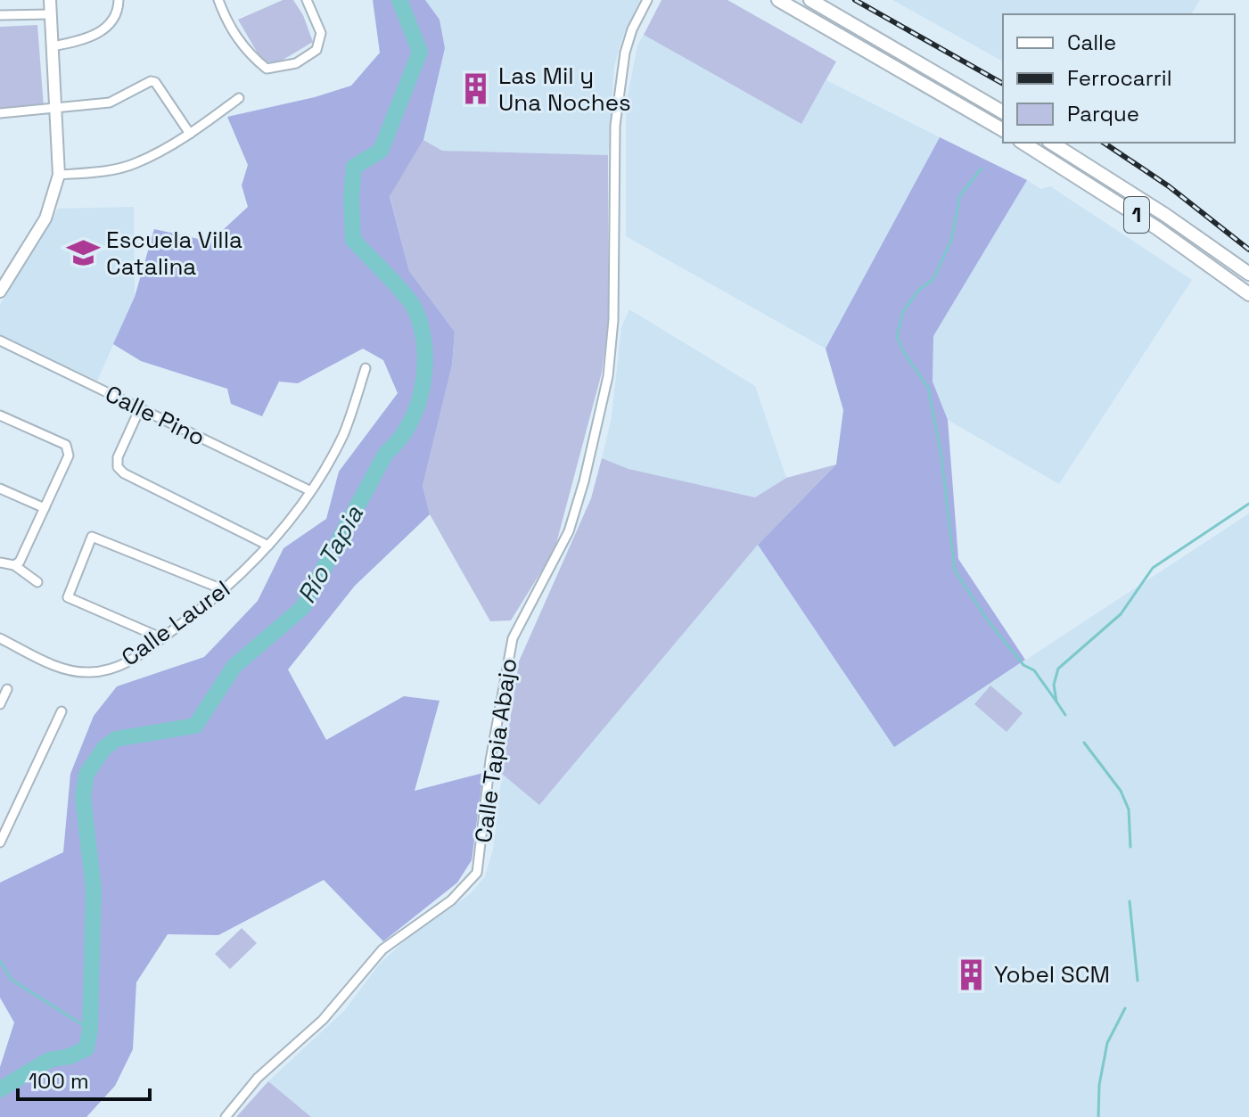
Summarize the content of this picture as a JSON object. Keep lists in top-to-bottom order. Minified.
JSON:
{"streets":{"main road":["1"],"street":["Calle Pino","Calle Laurel","Calle Tapia Abajo"]},"crossings":[["Calle Pino","Calle Laurel"]],"water":["Río Tapia"],"places":{"building":["Las Mil y Una Noches","Yobel SCM"],"school or university":["Escuela Villa Catalina"]},"legend":["Calle","Ferrocarril","Parque"],"scale_bar":"100 m"}
